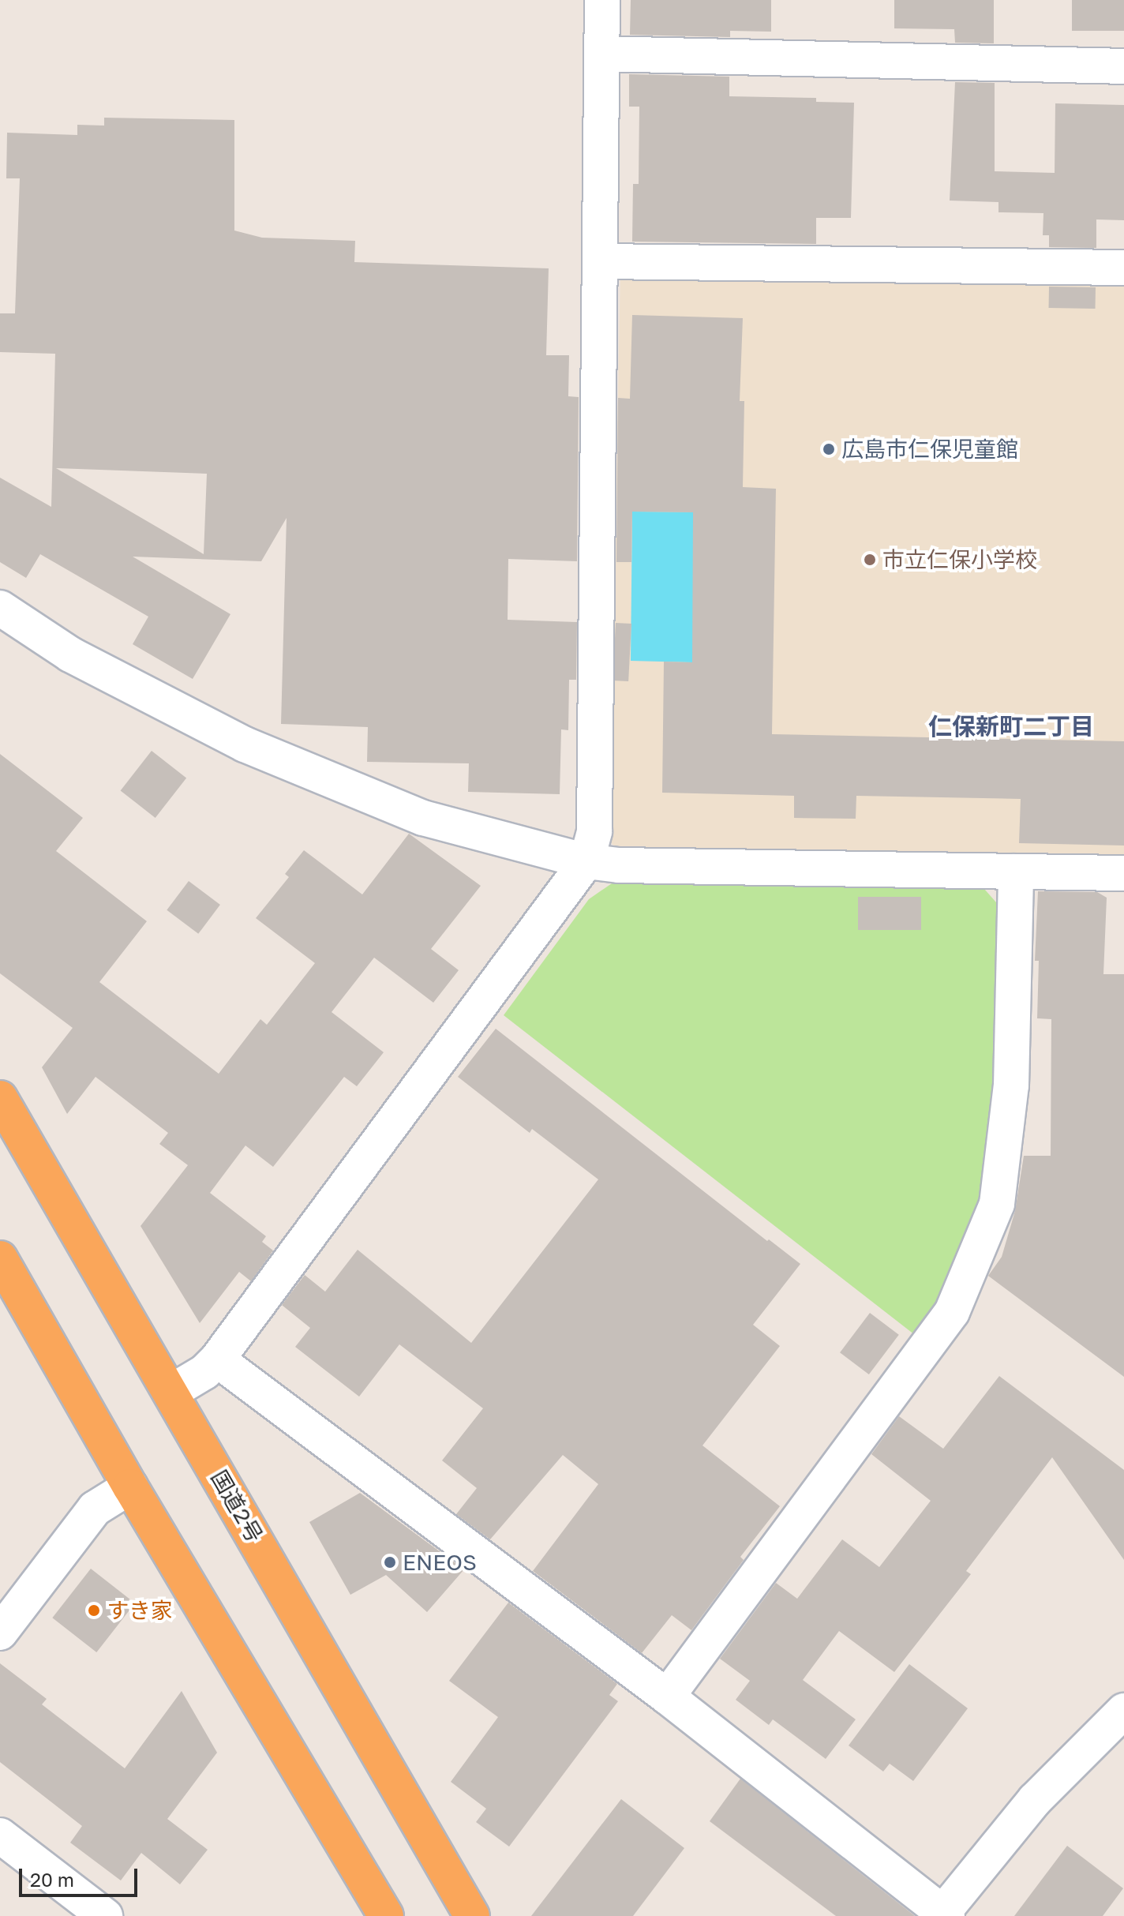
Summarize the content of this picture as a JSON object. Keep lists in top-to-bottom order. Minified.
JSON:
{"streets":{"highway":["国道2号"]},"districts":["仁保新町二丁目"],"places":["広島市仁保児童館","市立仁保小学校","ENEOS","すき家"],"scale_bar":"20 m"}
